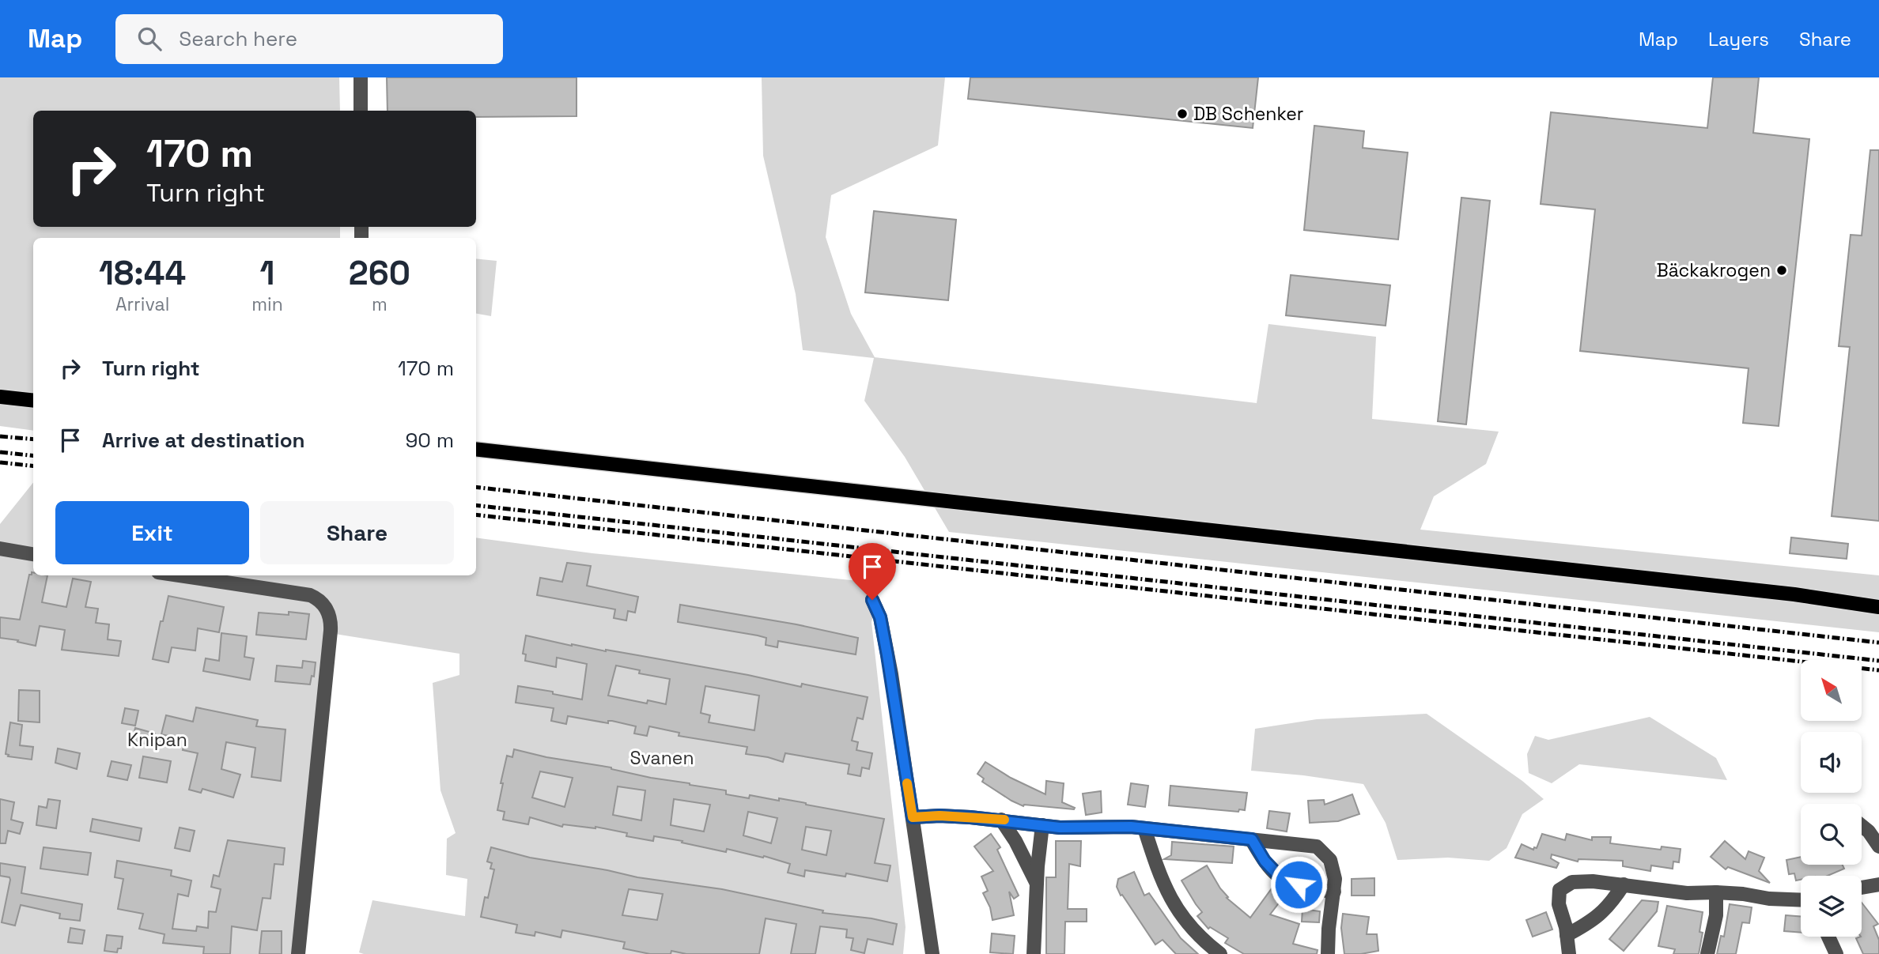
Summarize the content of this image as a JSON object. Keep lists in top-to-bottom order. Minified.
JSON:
{"parks":["Knipan","Svanen"],"places":["DB Schenker","Bäckakrogen"],"north":"top left","page":{"header":"Map","search":"Search here","nav":["Map","Layers","Share"],"turn":["170 m","Turn right"],"eta":["18:44","Arrival","1","min","260","m"],"list":[{"name":"Turn right","value":"170 m"},{"name":"Arrive at destination","value":"90 m"}],"buttons":["Exit","Share"]}}
